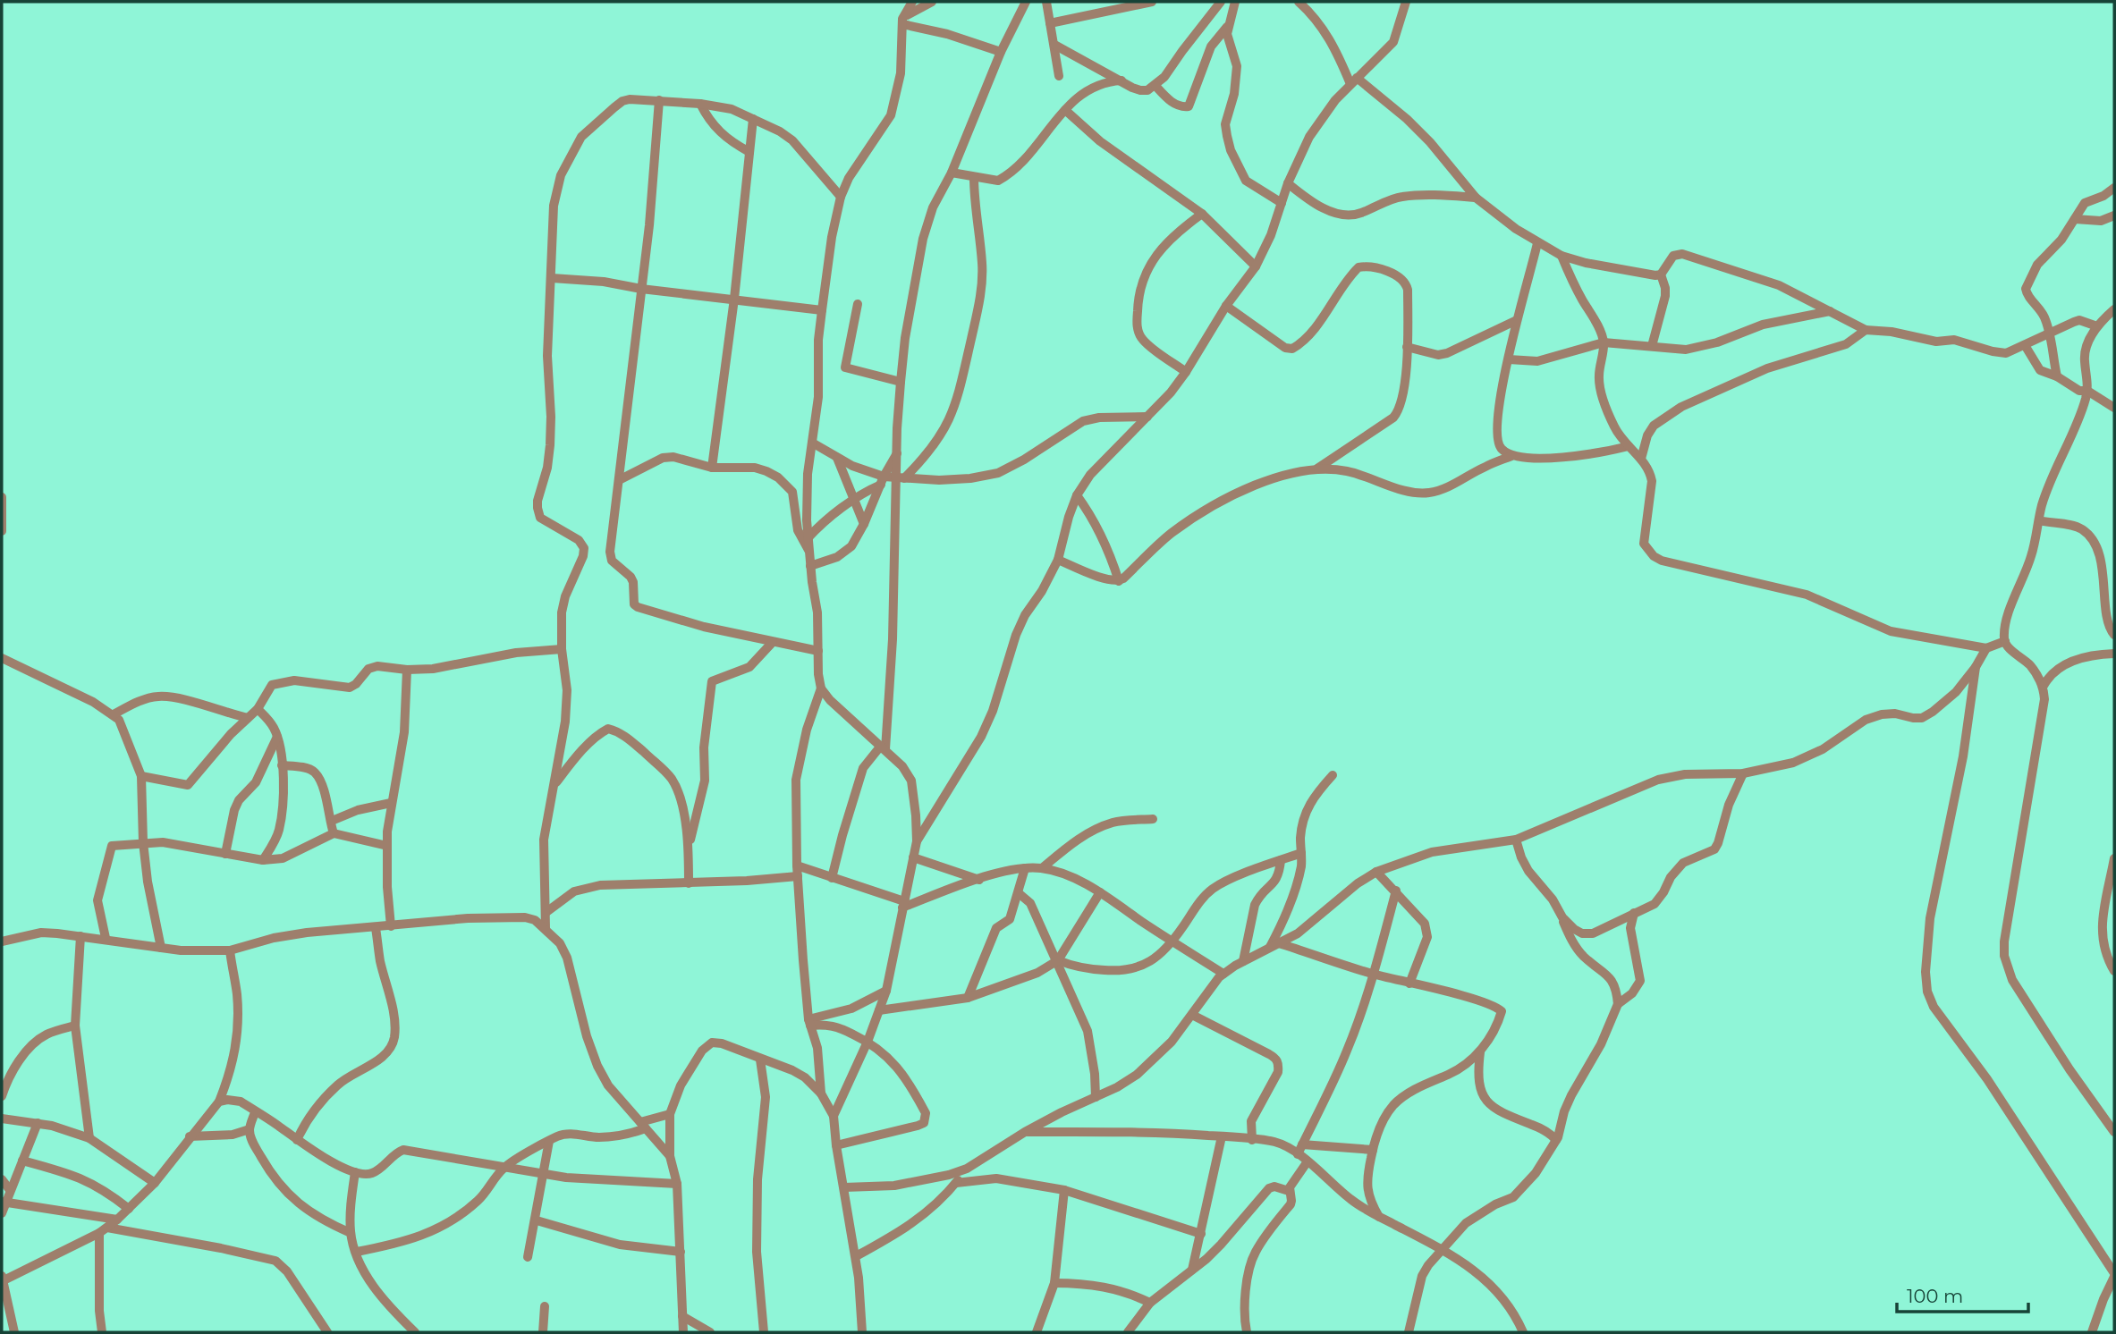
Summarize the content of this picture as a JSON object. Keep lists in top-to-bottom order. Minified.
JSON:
{"scale_bar":"100 m"}
